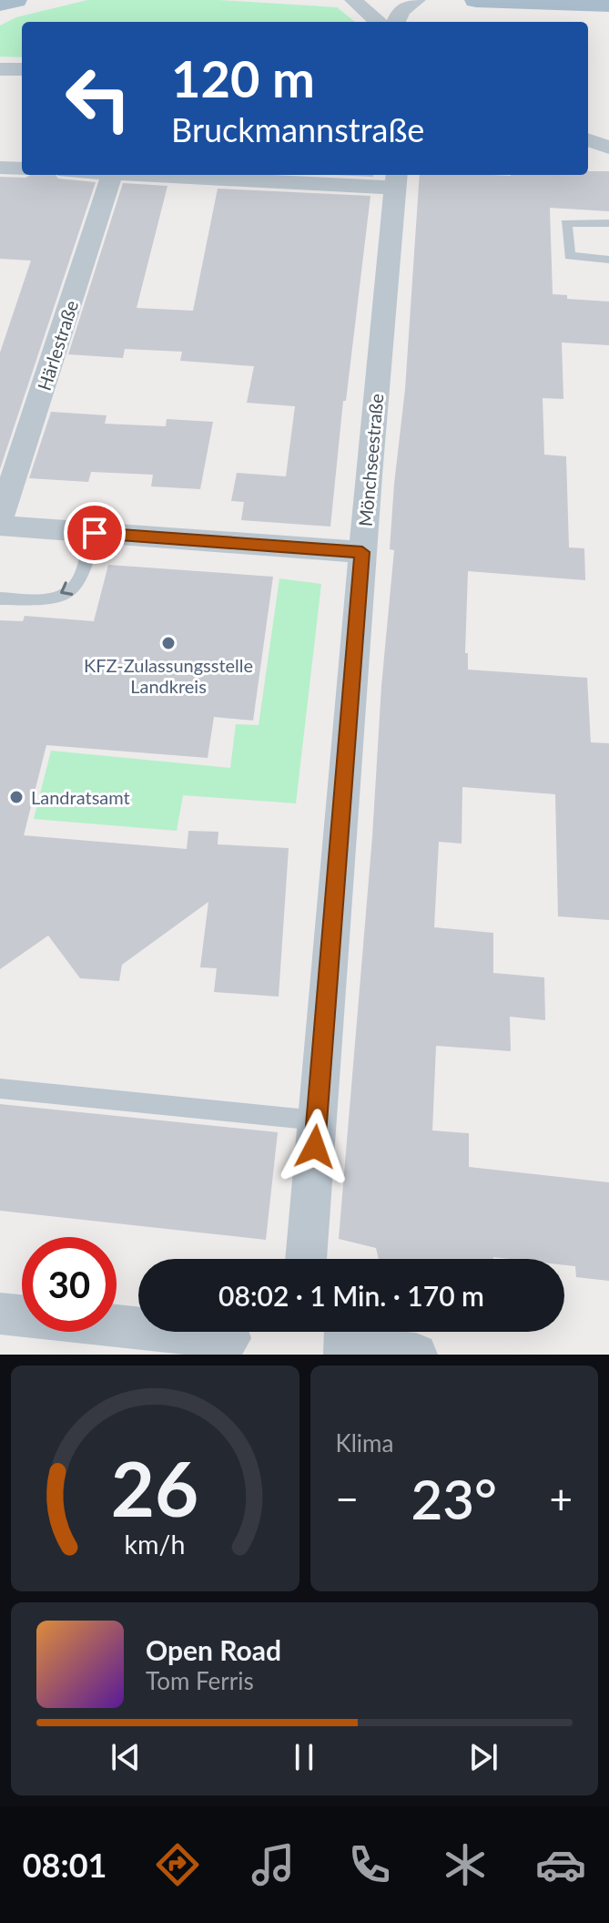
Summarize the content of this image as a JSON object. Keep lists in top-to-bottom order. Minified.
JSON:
{"streets":{"street":["Härlestraße","Mönchseestraße"]},"places":["KFZ-Zulassungsstelle Landkreis","Landratsamt"],"page":{"turn":["120 m","Bruckmannstraße"],"limit":"30","trip":"08:02 · 1 Min. · 170 m","tile":"Klima","heat":["−","23°","+"],"song":["Open Road","Tom Ferris"],"tabs":"08:01","gauge":["26","km/h"]}}
